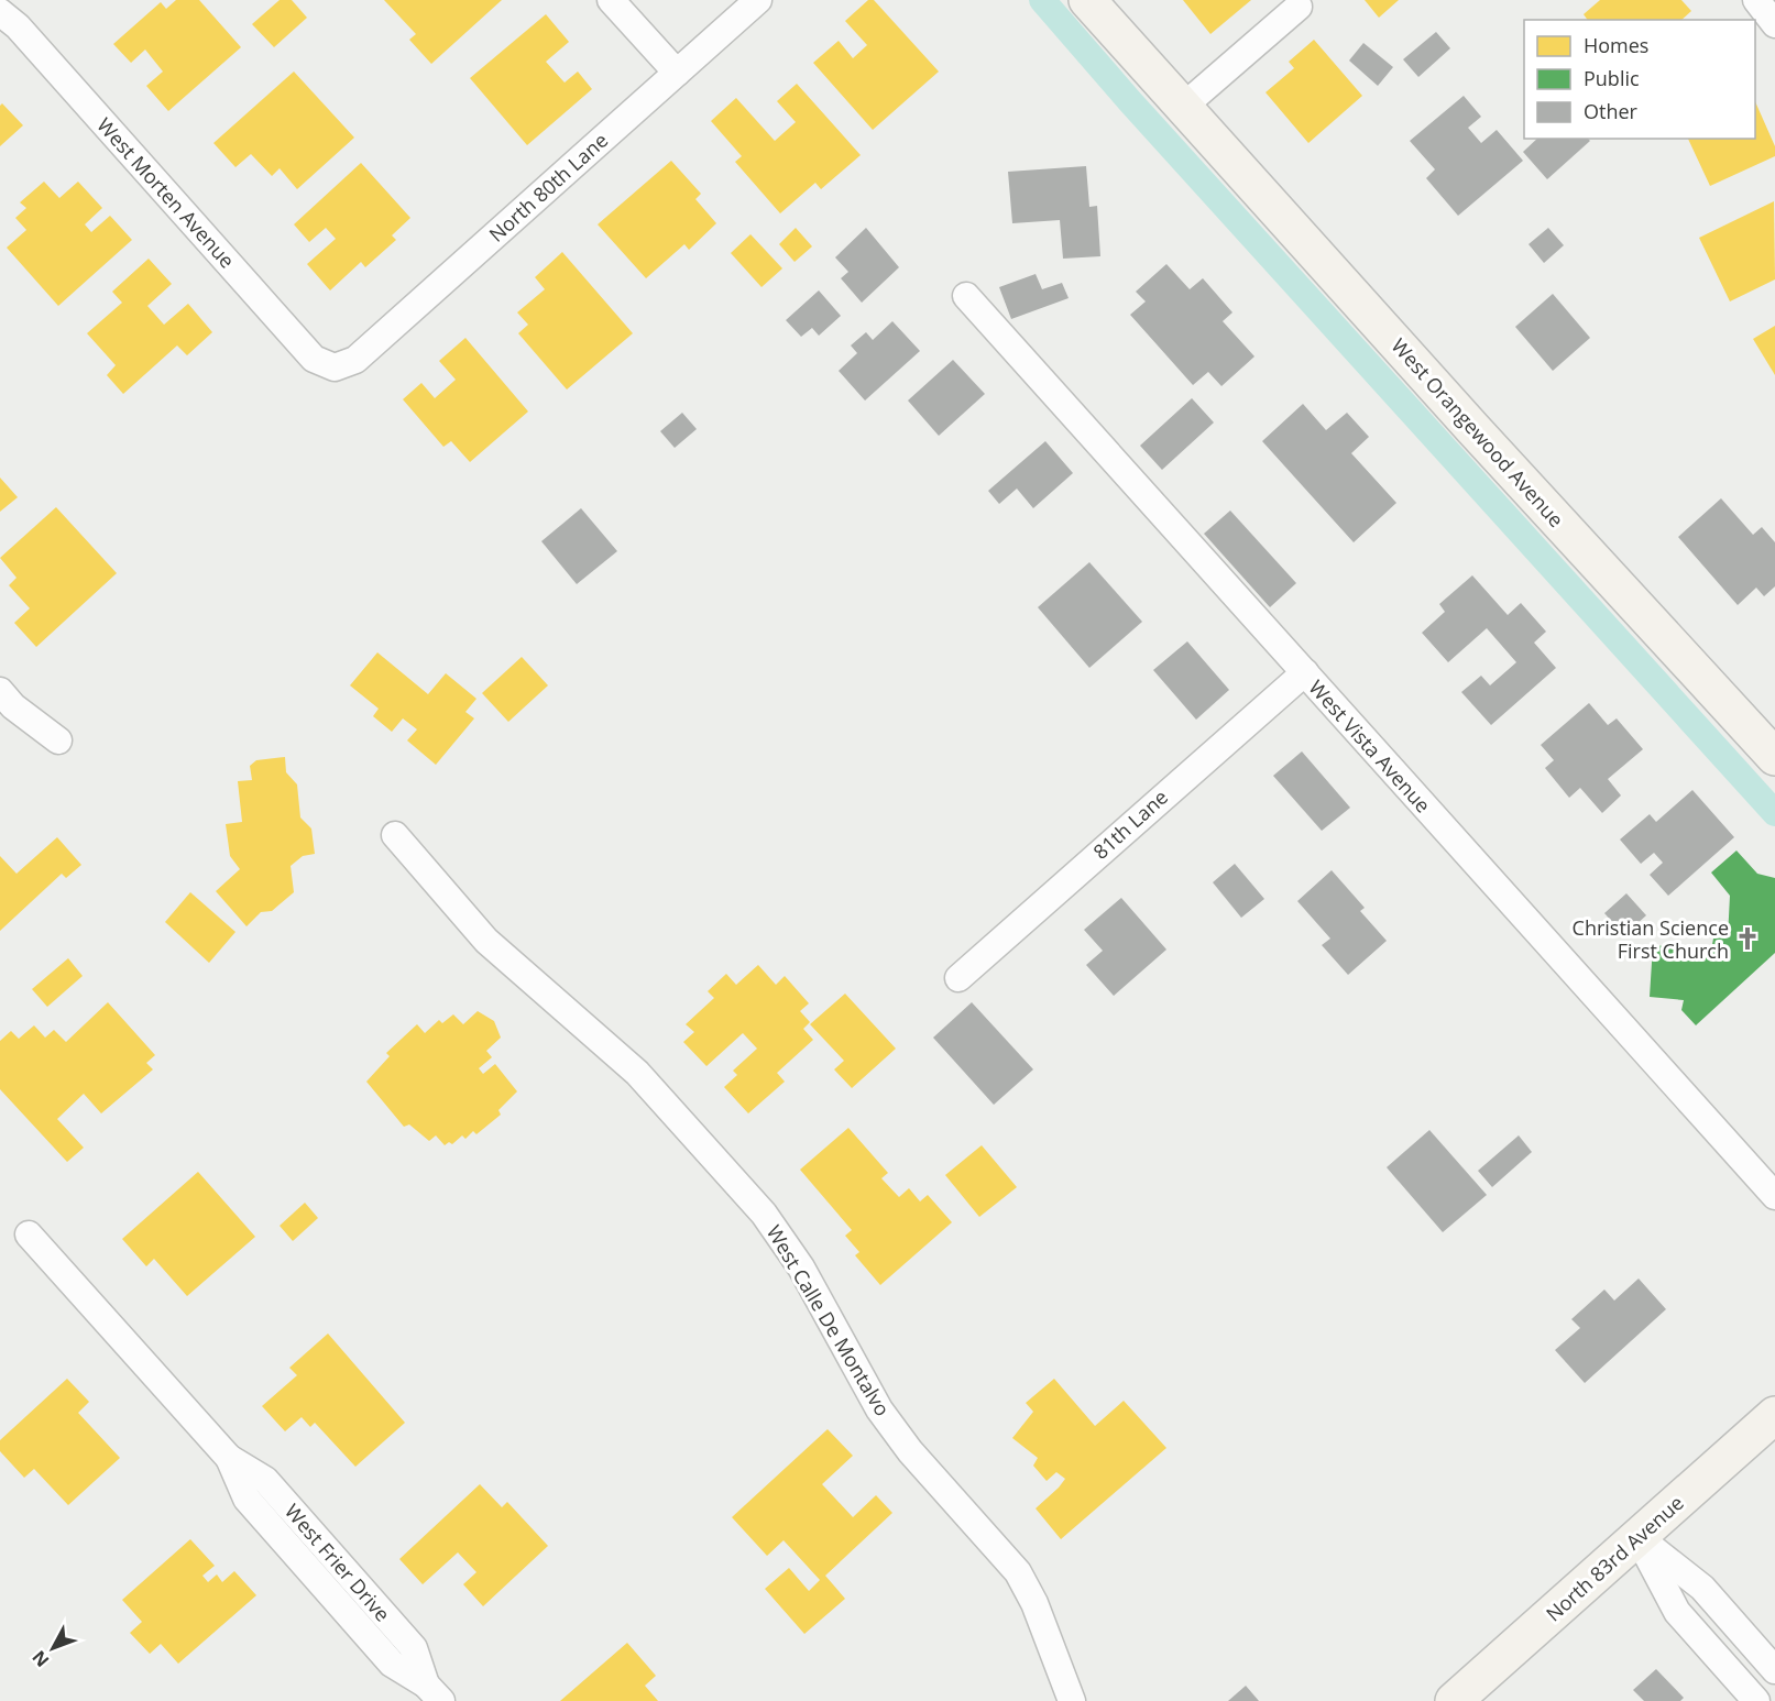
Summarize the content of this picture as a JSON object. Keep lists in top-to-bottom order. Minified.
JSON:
{"streets":{"street":["North 80th Lane","West Morten Avenue","West Orangewood Avenue","West Vista Avenue","81th Lane","West Calle De Montalvo","North 83rd Avenue","West Frier Drive"]},"crossings":[["North 80th Lane","West Morten Avenue"],["West Vista Avenue","81th Lane"]],"places":{"church":["Christian Science First Church"]},"legend":["Homes","Public","Other"],"north":"bottom left"}
